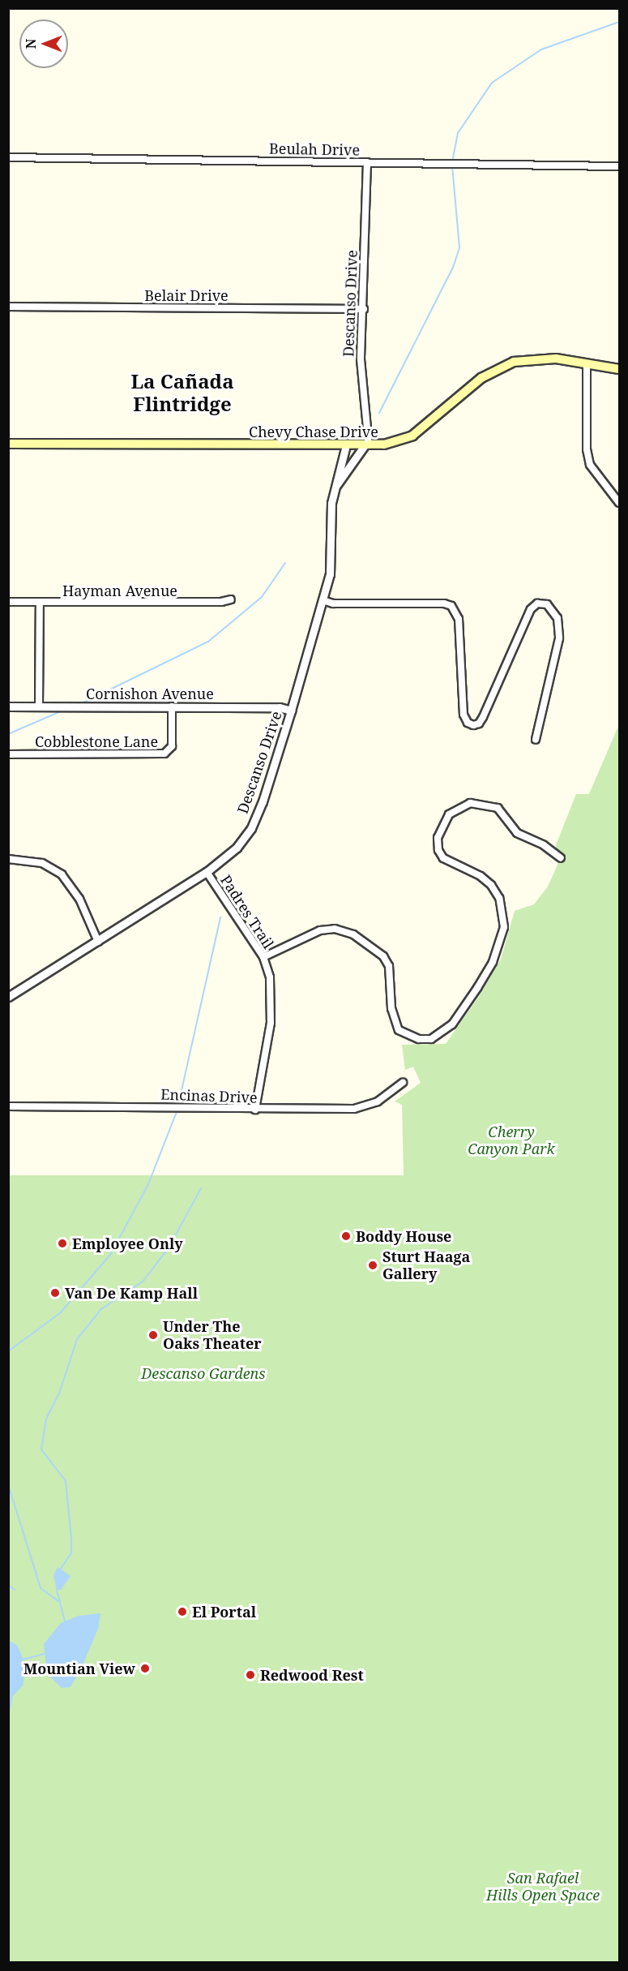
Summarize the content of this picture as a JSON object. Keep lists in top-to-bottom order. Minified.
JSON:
{"streets":{"main road":["Chevy Chase Drive"],"street":["Beulah Drive","Belair Drive","Descanso Drive","Hayman Avenue","Cornishon Avenue","Cobblestone Lane","Padres Trail","Encinas Drive"]},"crossings":[["Beulah Drive","Descanso Drive"],["Belair Drive","Descanso Drive"],["Descanso Drive","Chevy Chase Drive"],["Descanso Drive","Cornishon Avenue"],["Descanso Drive","Padres Trail"],["Cornishon Avenue","Cobblestone Lane"],["Padres Trail","Encinas Drive"]],"districts":["La Cañada Flintridge"],"parks":["Cherry Canyon Park","Descanso Gardens","San Rafael Hills Open Space"],"places":["Boddy House","Employee Only","Sturt Haaga Gallery","Van De Kamp Hall","Under The Oaks Theater","El Portal","Mountian View","Redwood Rest"],"north":"left"}
